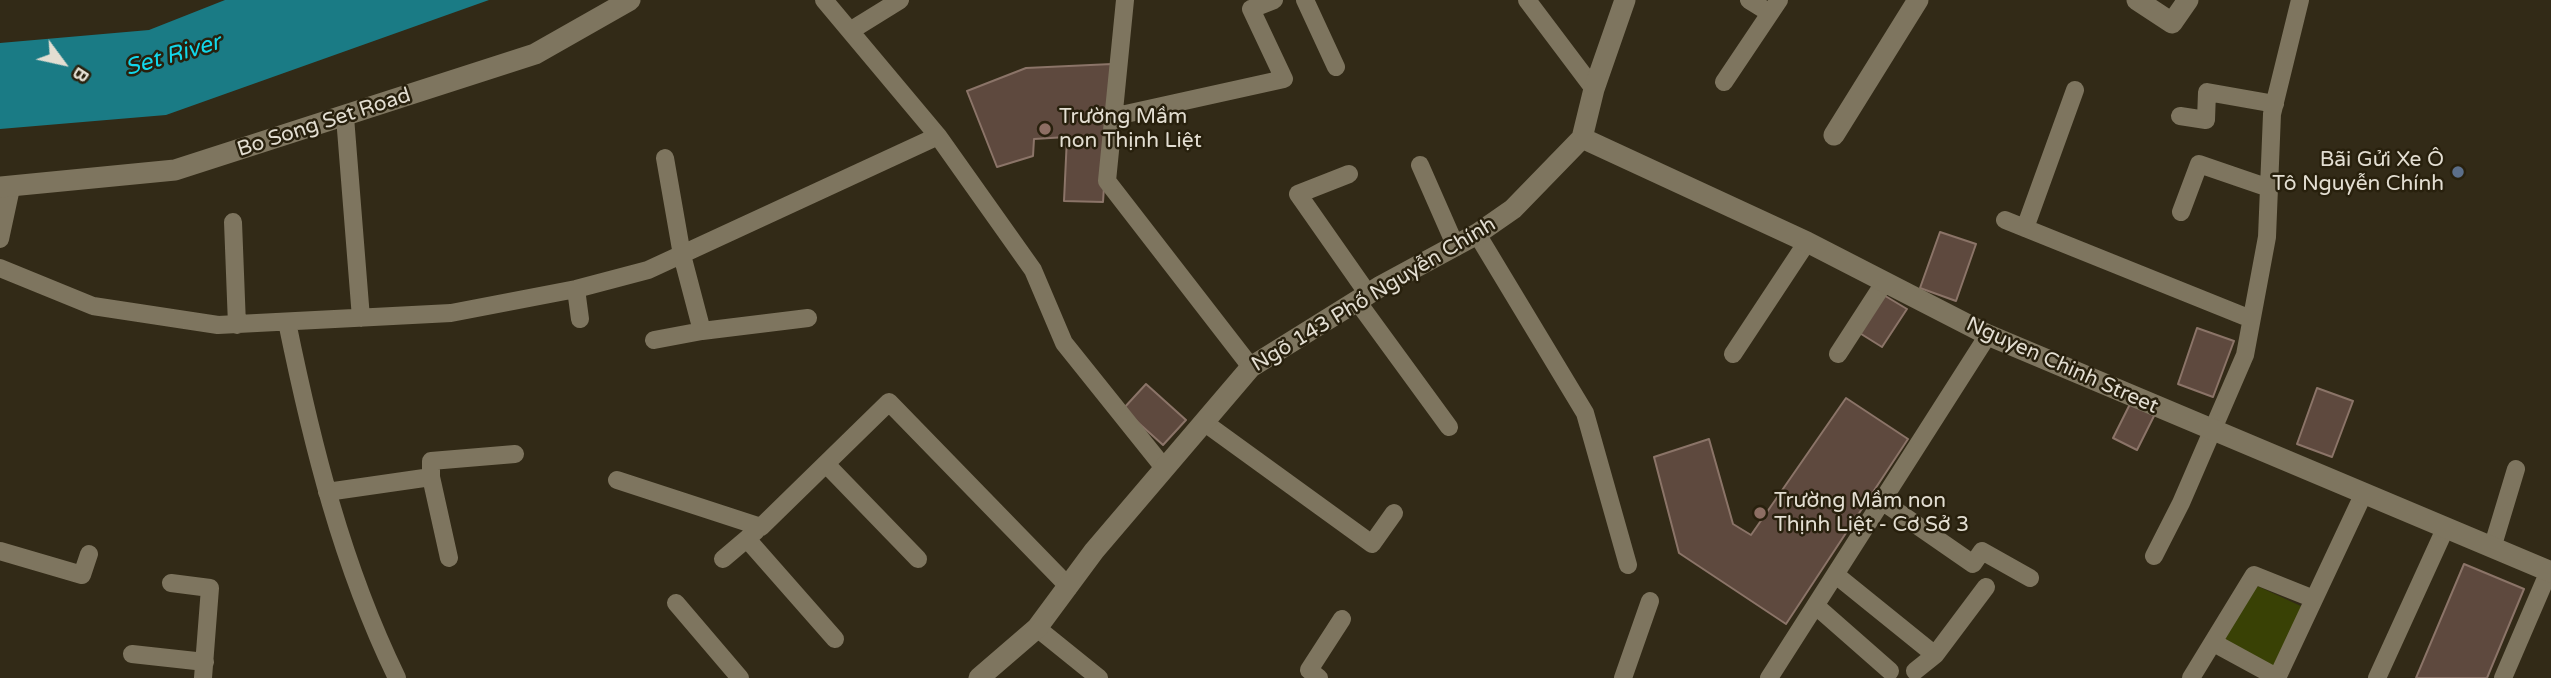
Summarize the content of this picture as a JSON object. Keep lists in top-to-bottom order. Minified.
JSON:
{"streets":{"street":["Bo Song Set Road","Ngõ 143 Phố Nguyễn Chính","Nguyen Chinh Street"]},"crossings":[["Ngõ 143 Phố Nguyễn Chính","Nguyen Chinh Street"]],"water":["Set River"],"places":["Trường Mầm non Thịnh Liệt","Bãi Gửi Xe Ô Tô Nguyễn Chính","Trường Mầm non Thịnh Liệt - Cơ Sở 3"],"north":"bottom right"}
